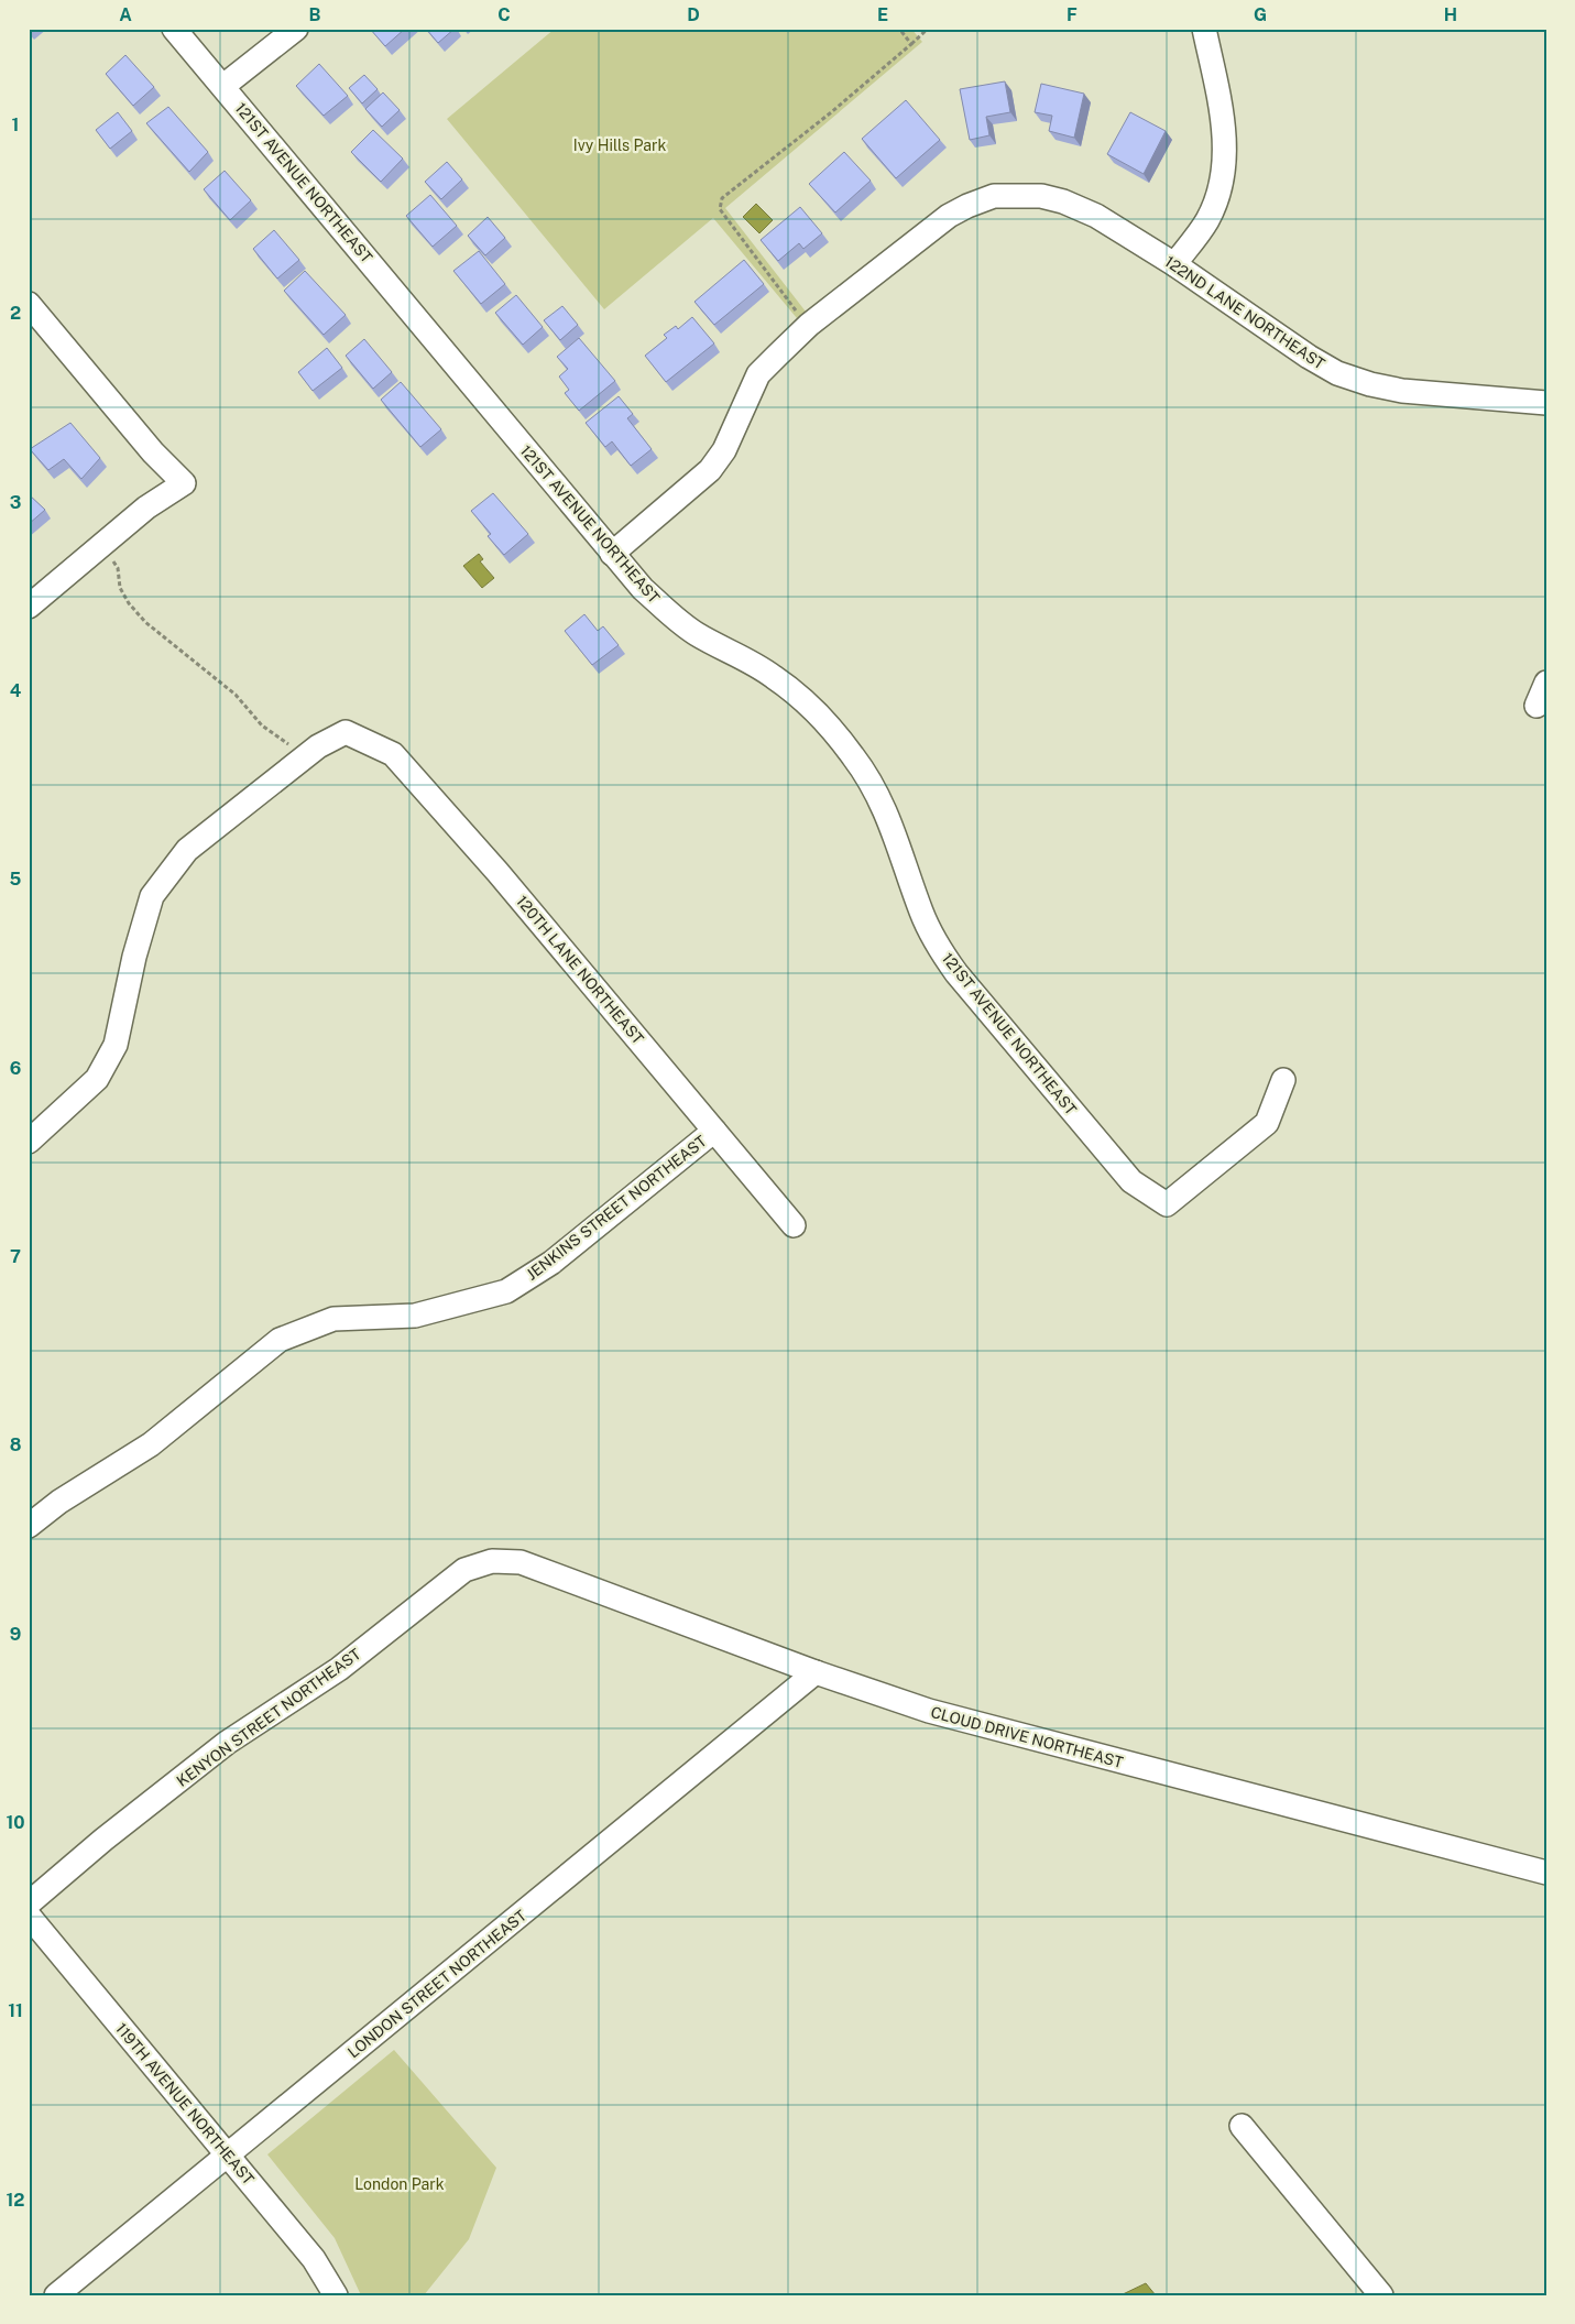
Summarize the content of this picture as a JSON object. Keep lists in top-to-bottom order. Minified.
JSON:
{"streets":{"street":["121ST AVENUE NORTHEAST","122ND LANE NORTHEAST","120TH LANE NORTHEAST","JENKINS STREET NORTHEAST","KENYON STREET NORTHEAST","CLOUD DRIVE NORTHEAST","LONDON STREET NORTHEAST","119TH AVENUE NORTHEAST"]},"crossings":[["121ST AVENUE NORTHEAST","122ND LANE NORTHEAST"],["120TH LANE NORTHEAST","JENKINS STREET NORTHEAST"],["KENYON STREET NORTHEAST","CLOUD DRIVE NORTHEAST"],["CLOUD DRIVE NORTHEAST","LONDON STREET NORTHEAST"],["LONDON STREET NORTHEAST","119TH AVENUE NORTHEAST"]],"parks":["Ivy Hills Park","London Park"],"grid":{"columns":["A","B","C","D","E","F","G","H"],"rows":["1","2","3","4","5","6","7","8","9","10","11","12"]}}
